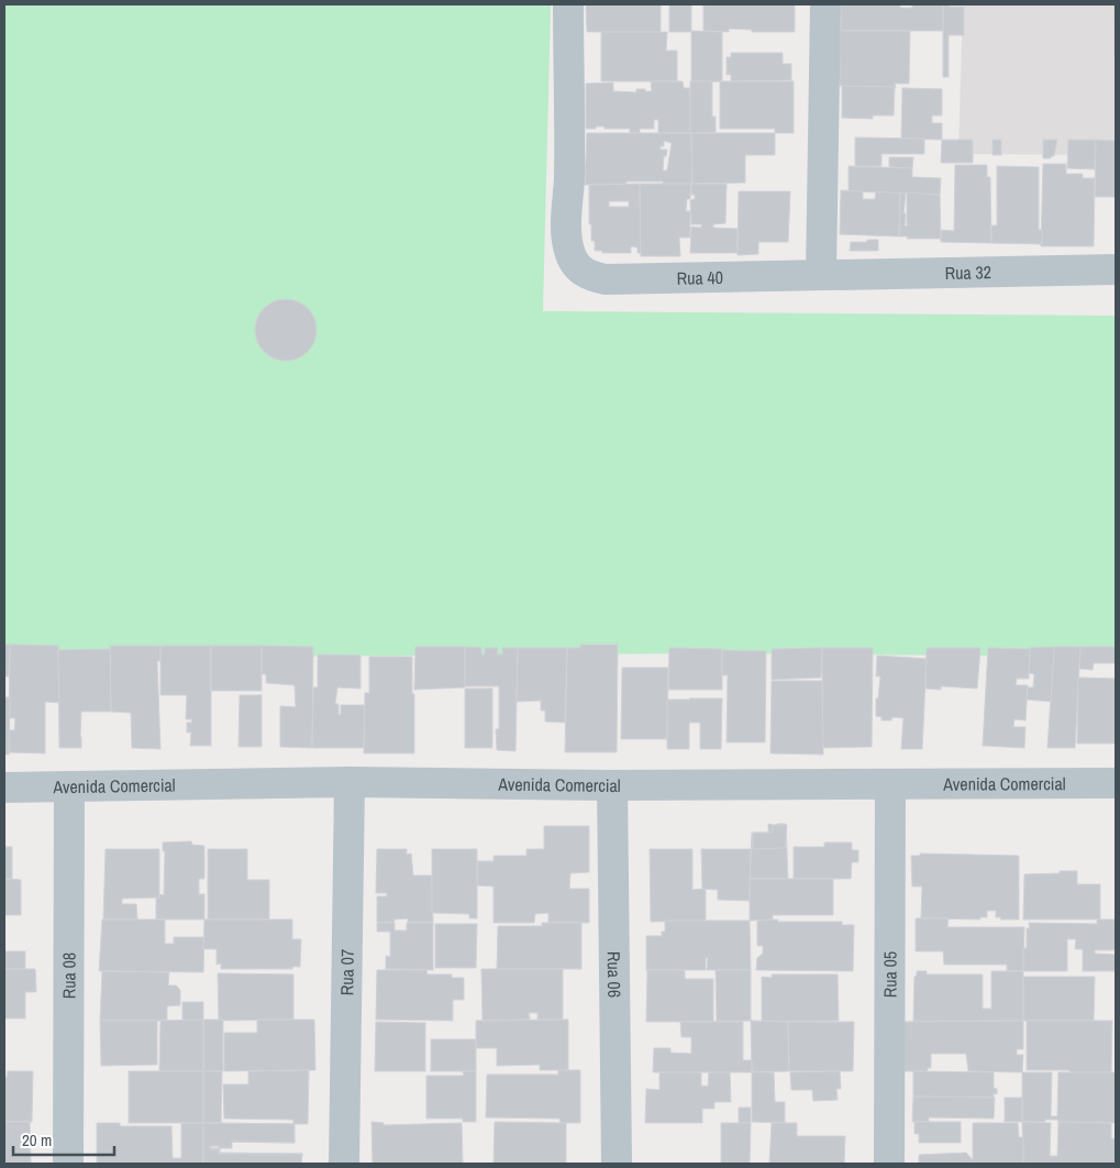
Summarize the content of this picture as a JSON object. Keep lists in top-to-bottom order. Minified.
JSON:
{"streets":{"street":["Rua 32","Rua 40","Avenida Comercial","Rua 07","Rua 06","Rua 05","Rua 08"]},"crossings":[["Rua 32","Rua 40"],["Avenida Comercial","Rua 07"],["Avenida Comercial","Rua 06"],["Avenida Comercial","Rua 05"],["Avenida Comercial","Rua 08"]],"scale_bar":"20 m"}
